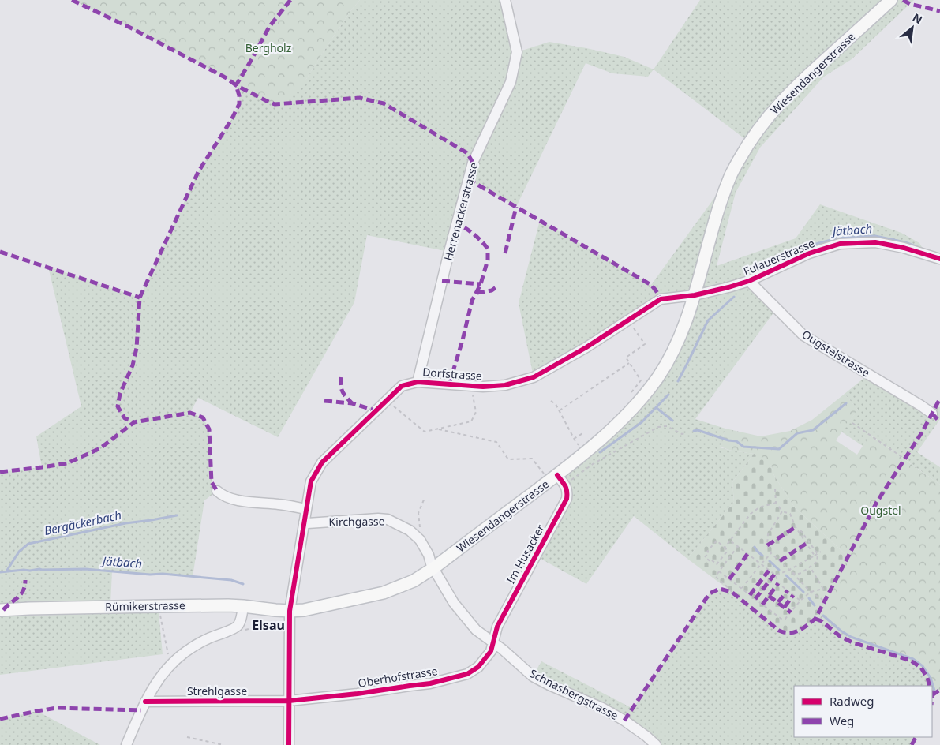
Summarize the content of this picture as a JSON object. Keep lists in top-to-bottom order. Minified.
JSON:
{"streets":{"main road":["Wiesendangerstrasse","Rümikerstrasse"],"street":["Herrenackerstrasse","Fulauerstrasse","Ougstelstrasse","Dorfstrasse","Kirchgasse","Im Husacker","Oberhofstrasse","Strehlgasse","Schnasbergstrasse"]},"crossings":[["Wiesendangerstrasse","Fulauerstrasse"],["Wiesendangerstrasse","Dorfstrasse"],["Wiesendangerstrasse","Kirchgasse"],["Wiesendangerstrasse","Rümikerstrasse"],["Wiesendangerstrasse","Schnasbergstrasse"],["Herrenackerstrasse","Dorfstrasse"],["Fulauerstrasse","Ougstelstrasse"],["Fulauerstrasse","Dorfstrasse"],["Dorfstrasse","Kirchgasse"],["Dorfstrasse","Rümikerstrasse"],["Dorfstrasse","Oberhofstrasse"],["Dorfstrasse","Strehlgasse"],["Kirchgasse","Schnasbergstrasse"],["Im Husacker","Oberhofstrasse"],["Im Husacker","Schnasbergstrasse"],["Oberhofstrasse","Strehlgasse"],["Oberhofstrasse","Schnasbergstrasse"]],"districts":["Elsau"],"water":["Jätbach","Bergäckerbach"],"parks":["Bergholz","Ougstel"],"legend":["Radweg","Weg"],"north":"top right"}
